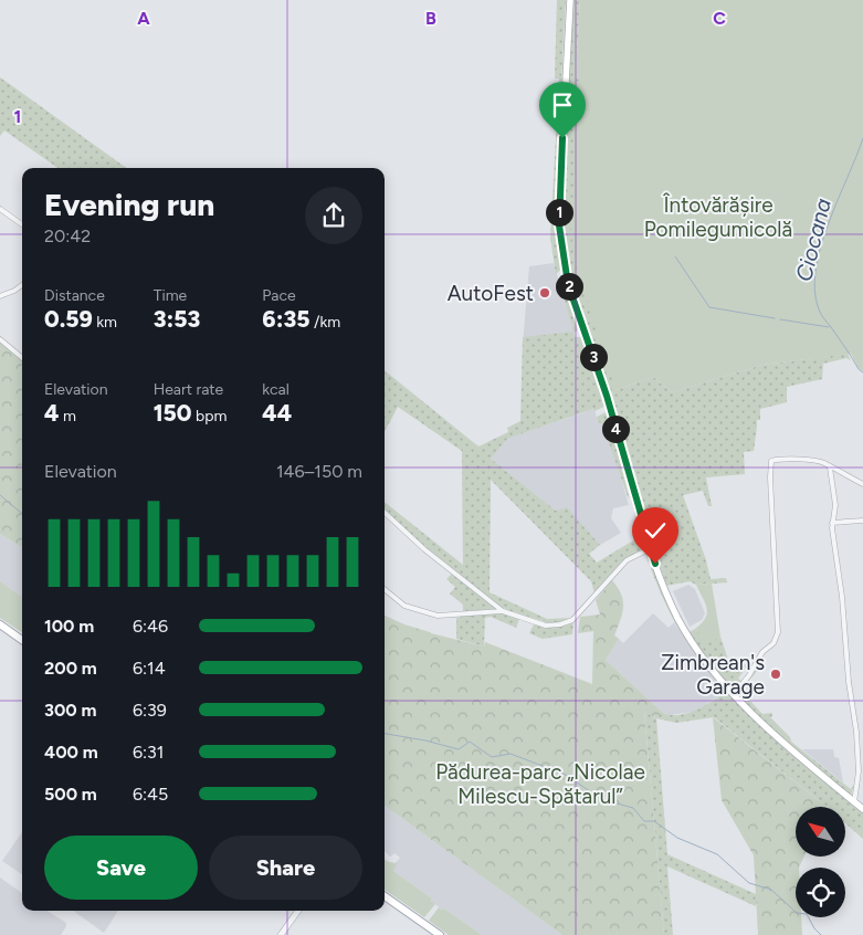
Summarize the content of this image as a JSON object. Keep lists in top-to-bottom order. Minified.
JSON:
{"water":["Ciocana"],"parks":["Întovărășire Pomilegumicolă","Pădurea-parc „Nicolae Milescu-Spătarul”"],"places":["AutoFest","Zimbrean's Garage"],"north":"top left","page":{"heading":["Evening run","20:42"],"pins":["1","2","3","4"],"stats":[["Distance","0.59 km"],["Time","3:53"],["Pace","6:35 /km"],["Elevation","4 m"],["Heart rate","150 bpm"],["kcal","44"]],"chart":["Elevation","146–150 m"],"list":[{"name":"100 m","note":"6:46"},{"name":"200 m","note":"6:14"},{"name":"300 m","note":"6:39"},{"name":"400 m","note":"6:31"},{"name":"500 m","note":"6:45"}],"buttons":["Save","Share"]},"grid":{"columns":["A","B","C"],"rows":["1"]}}
